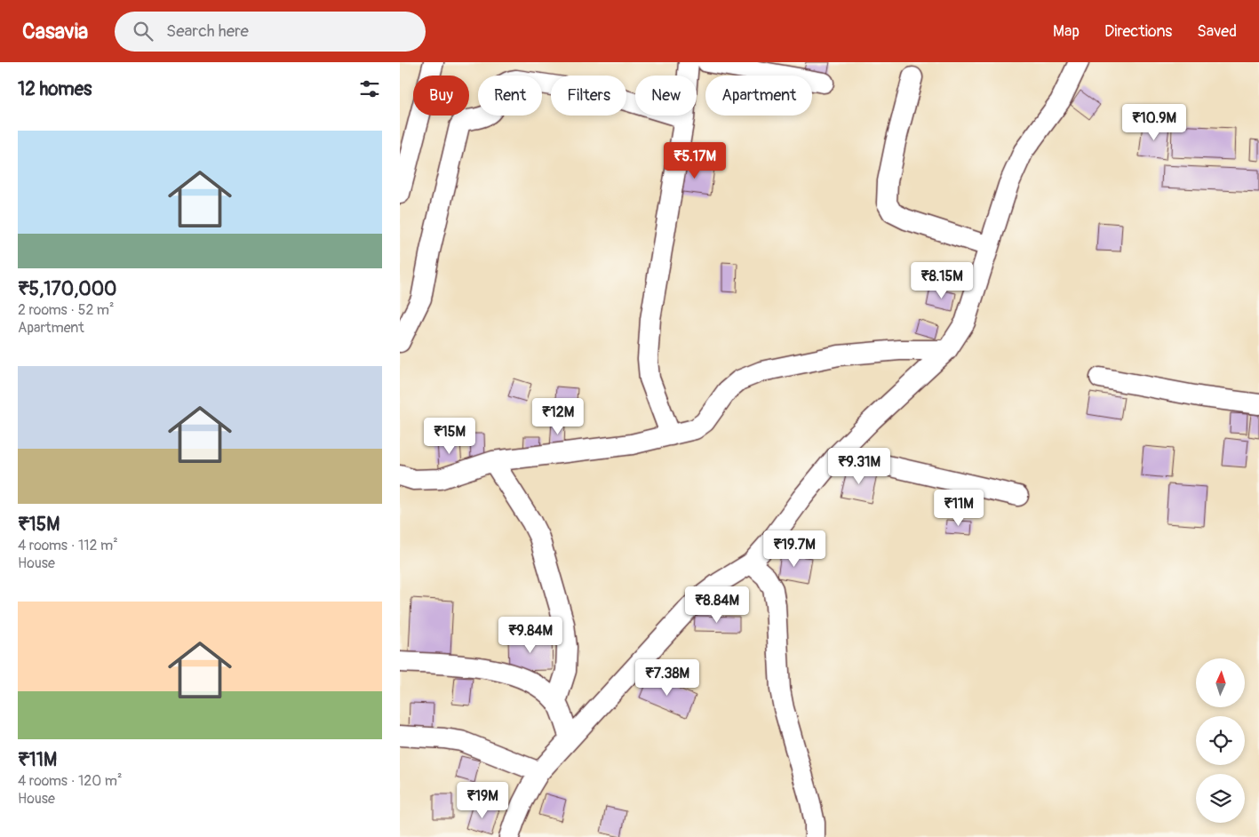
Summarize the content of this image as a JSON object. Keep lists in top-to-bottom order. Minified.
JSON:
{"north":"top","page":{"header":"Casavia","search":"Search here","nav":["Map","Directions","Saved"],"heading":"12 homes","chip":["Buy","Rent","Filters","New","Apartment"],"price":["₹10.9M","₹5.17M","₹8.15M","₹12M","₹15M","₹9.31M","₹11M","₹19.7M","₹8.84M","₹9.84M","₹7.38M","₹19M"],"list":[{"name":"₹5,170,000","note":"2 rooms · 52 m² · Apartment"},{"name":"₹15M","note":"4 rooms · 112 m² · House"},{"name":"₹11M","note":"4 rooms · 120 m² · House"}]}}
